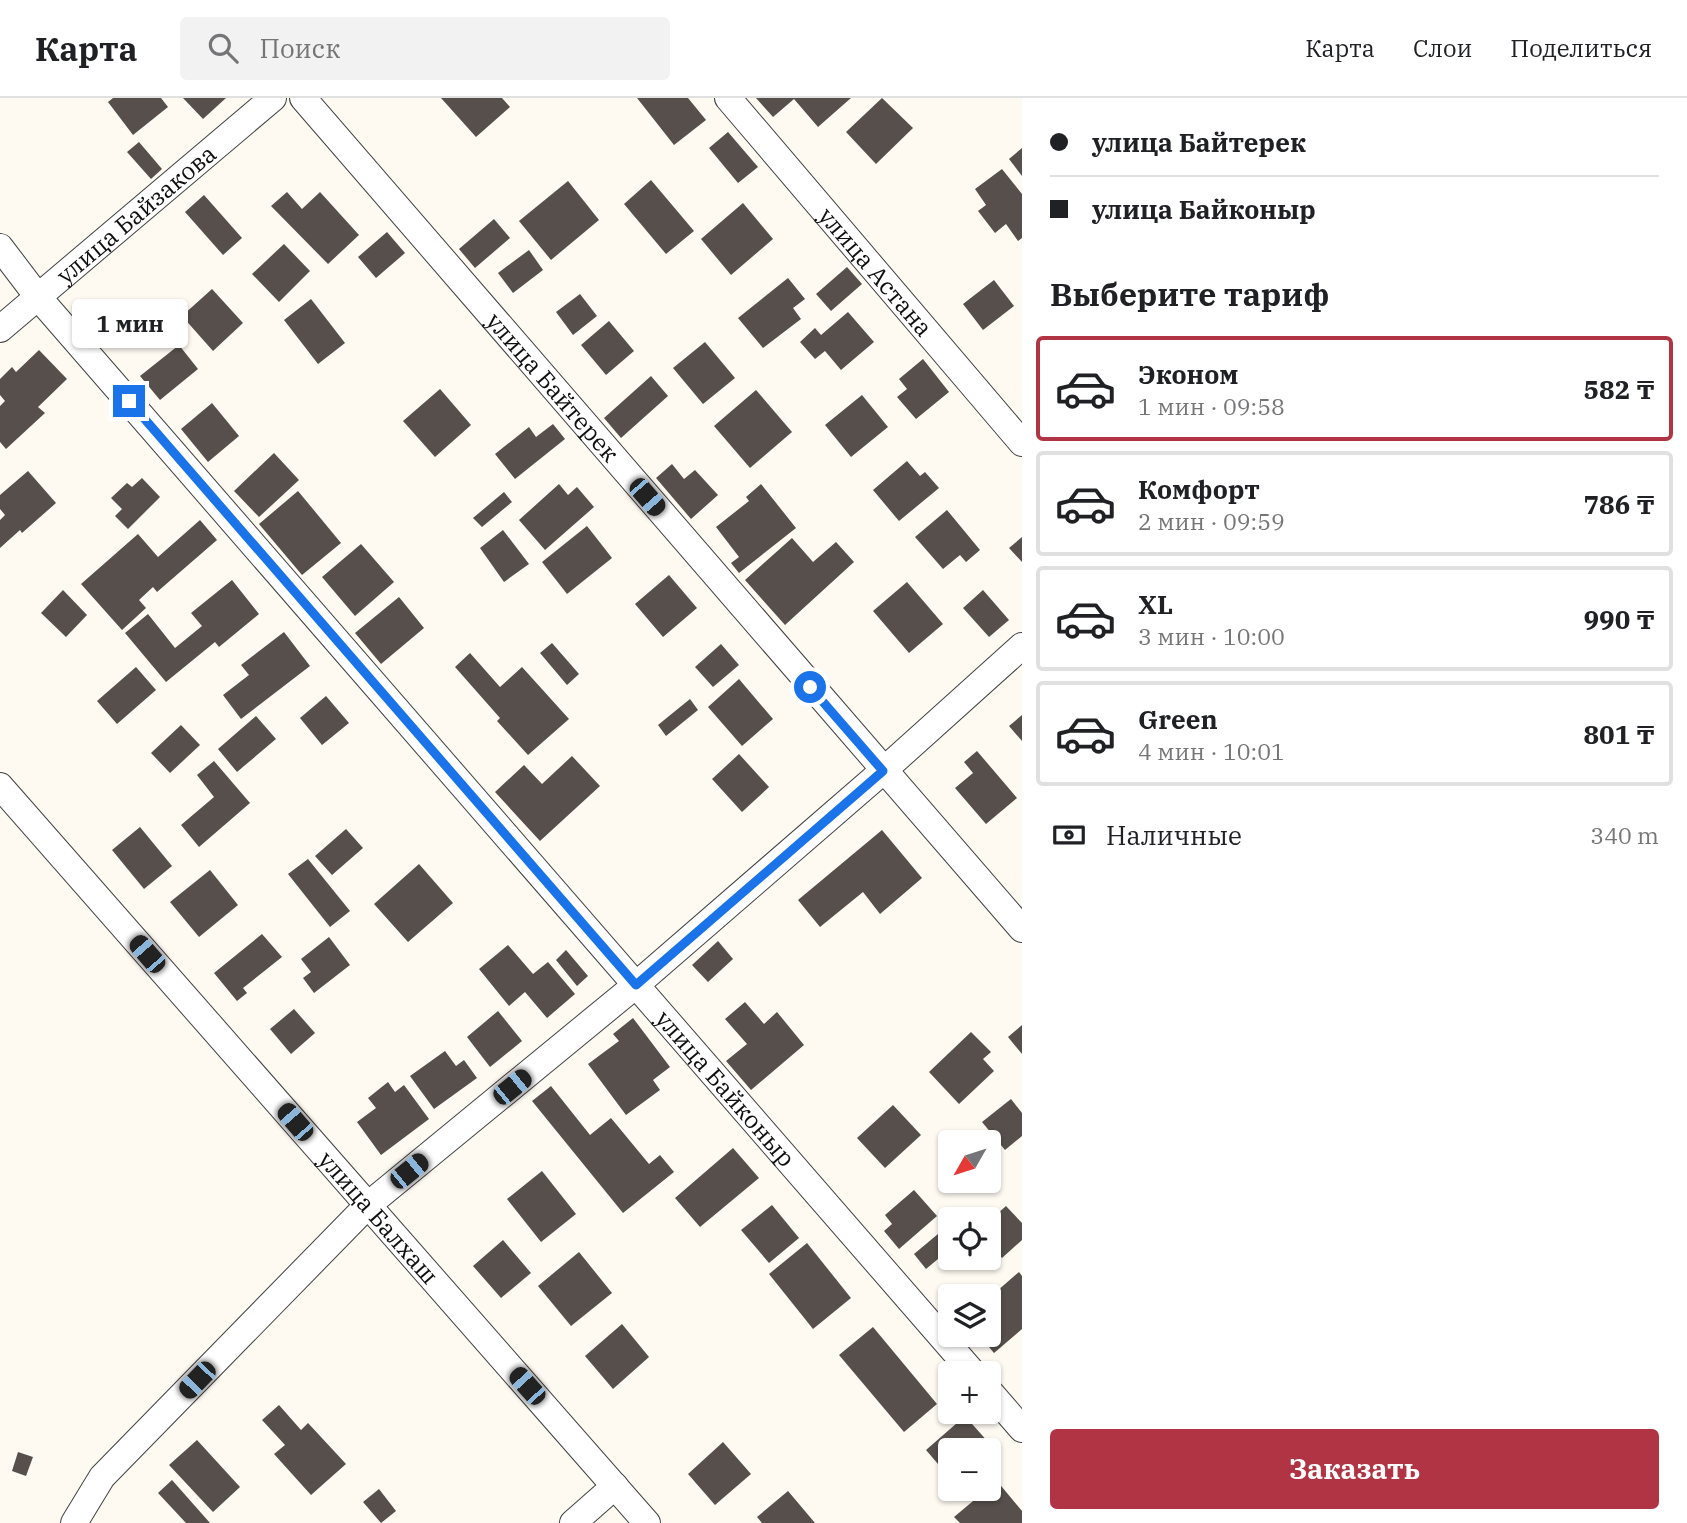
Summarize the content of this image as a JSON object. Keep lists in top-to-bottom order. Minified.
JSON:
{"streets":{"street":["улица Байзакова","улица Астана","улица Байтерек","улица Байконыр","улица Балхаш"]},"crossings":[["улица Байзакова","улица Байконыр"]],"north":"bottom left","page":{"header":"Карта","search":"Поиск","nav":["Карта","Слои","Поделиться"],"banner":["улица Байтерек","улица Байконыр"],"heading":"Выберите тариф","bubble":"1 мин","list":[{"name":"Эконом","note":"1 мин · 09:58","value":"582 ₸"},{"name":"Комфорт","note":"2 мин · 09:59","value":"786 ₸"},{"name":"XL","note":"3 мин · 10:00","value":"990 ₸"},{"name":"Green","note":"4 мин · 10:01","value":"801 ₸"}],"pay":["Наличные","340 m"],"map_buttons":["+","−"],"buttons":"Заказать"}}
